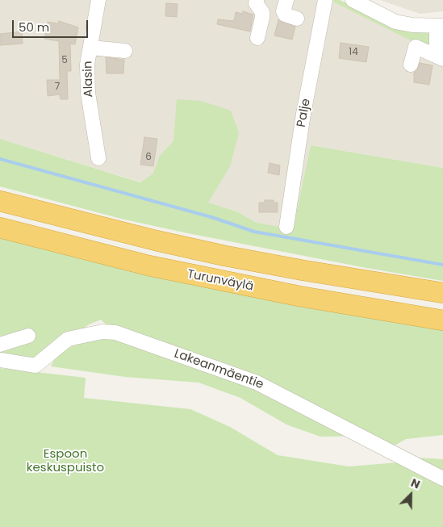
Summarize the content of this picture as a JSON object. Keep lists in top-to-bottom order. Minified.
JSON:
{"streets":{"highway":["Turunväylä"],"street":["Alasin","Palje","Lakeanmäentie"]},"parks":["Espoon keskuspuisto"],"house_numbers":["14","5","7","6"],"scale_bar":"50 m","north":"top right"}
